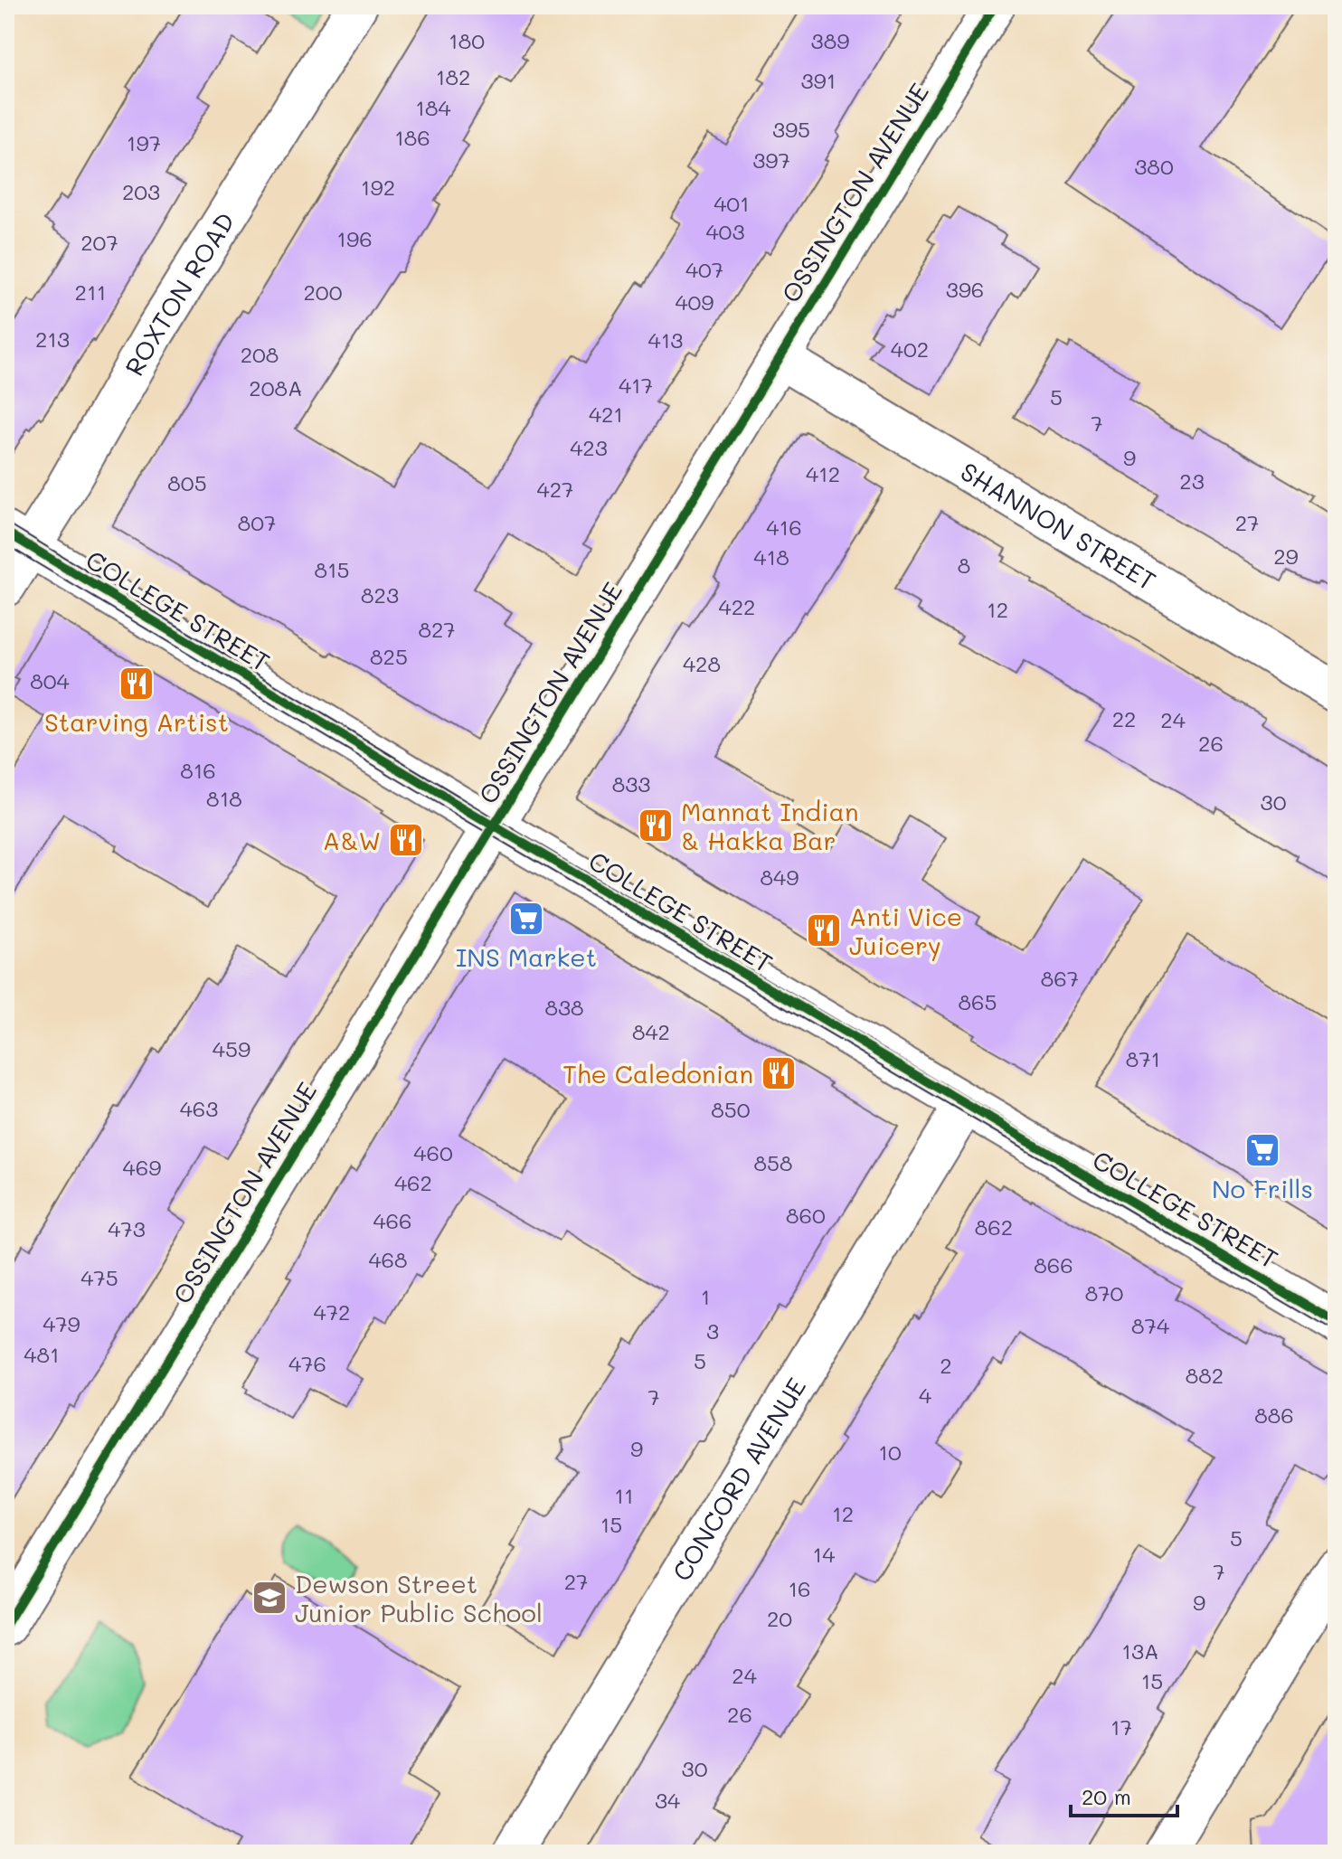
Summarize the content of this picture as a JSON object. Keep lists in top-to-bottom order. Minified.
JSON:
{"streets":{"street":["OSSINGTON AVENUE","ROXTON ROAD","SHANNON STREET","COLLEGE STREET","CONCORD AVENUE"]},"crossings":[["OSSINGTON AVENUE","SHANNON STREET"],["OSSINGTON AVENUE","COLLEGE STREET"],["ROXTON ROAD","COLLEGE STREET"],["COLLEGE STREET","CONCORD AVENUE"]],"places":{"restaurant":["Starving Artist","Mannat Indian & Hakka Bar","A&W","Anti Vice Juicery","The Caledonian"],"supermarket":["INS Market","No Frills"],"school or university":["Dewson Street Junior Public School"]},"house_numbers":["180","389","182","391","184","395","186","197","397","380","192","203","401","403","196","207","407","396","211","200","409","213","413","402","208","417","208A","5","421","7","423","9","412","23","805","427","807","27","416","29","418","8","815","823","422","12","827","825","428","804","22","24","26","816","833","818","30","849","867","865","838","842","459","871","463","850","460","858","469","462","860","466","862","473","468","866","475","870","1","472","479","874","3","481","5","476","2","882","4","7","886","9","10","11","12","15","5","14","7","27","16","9","20","13A","24","15","26","17","30","34"],"scale_bar":"20 m"}
